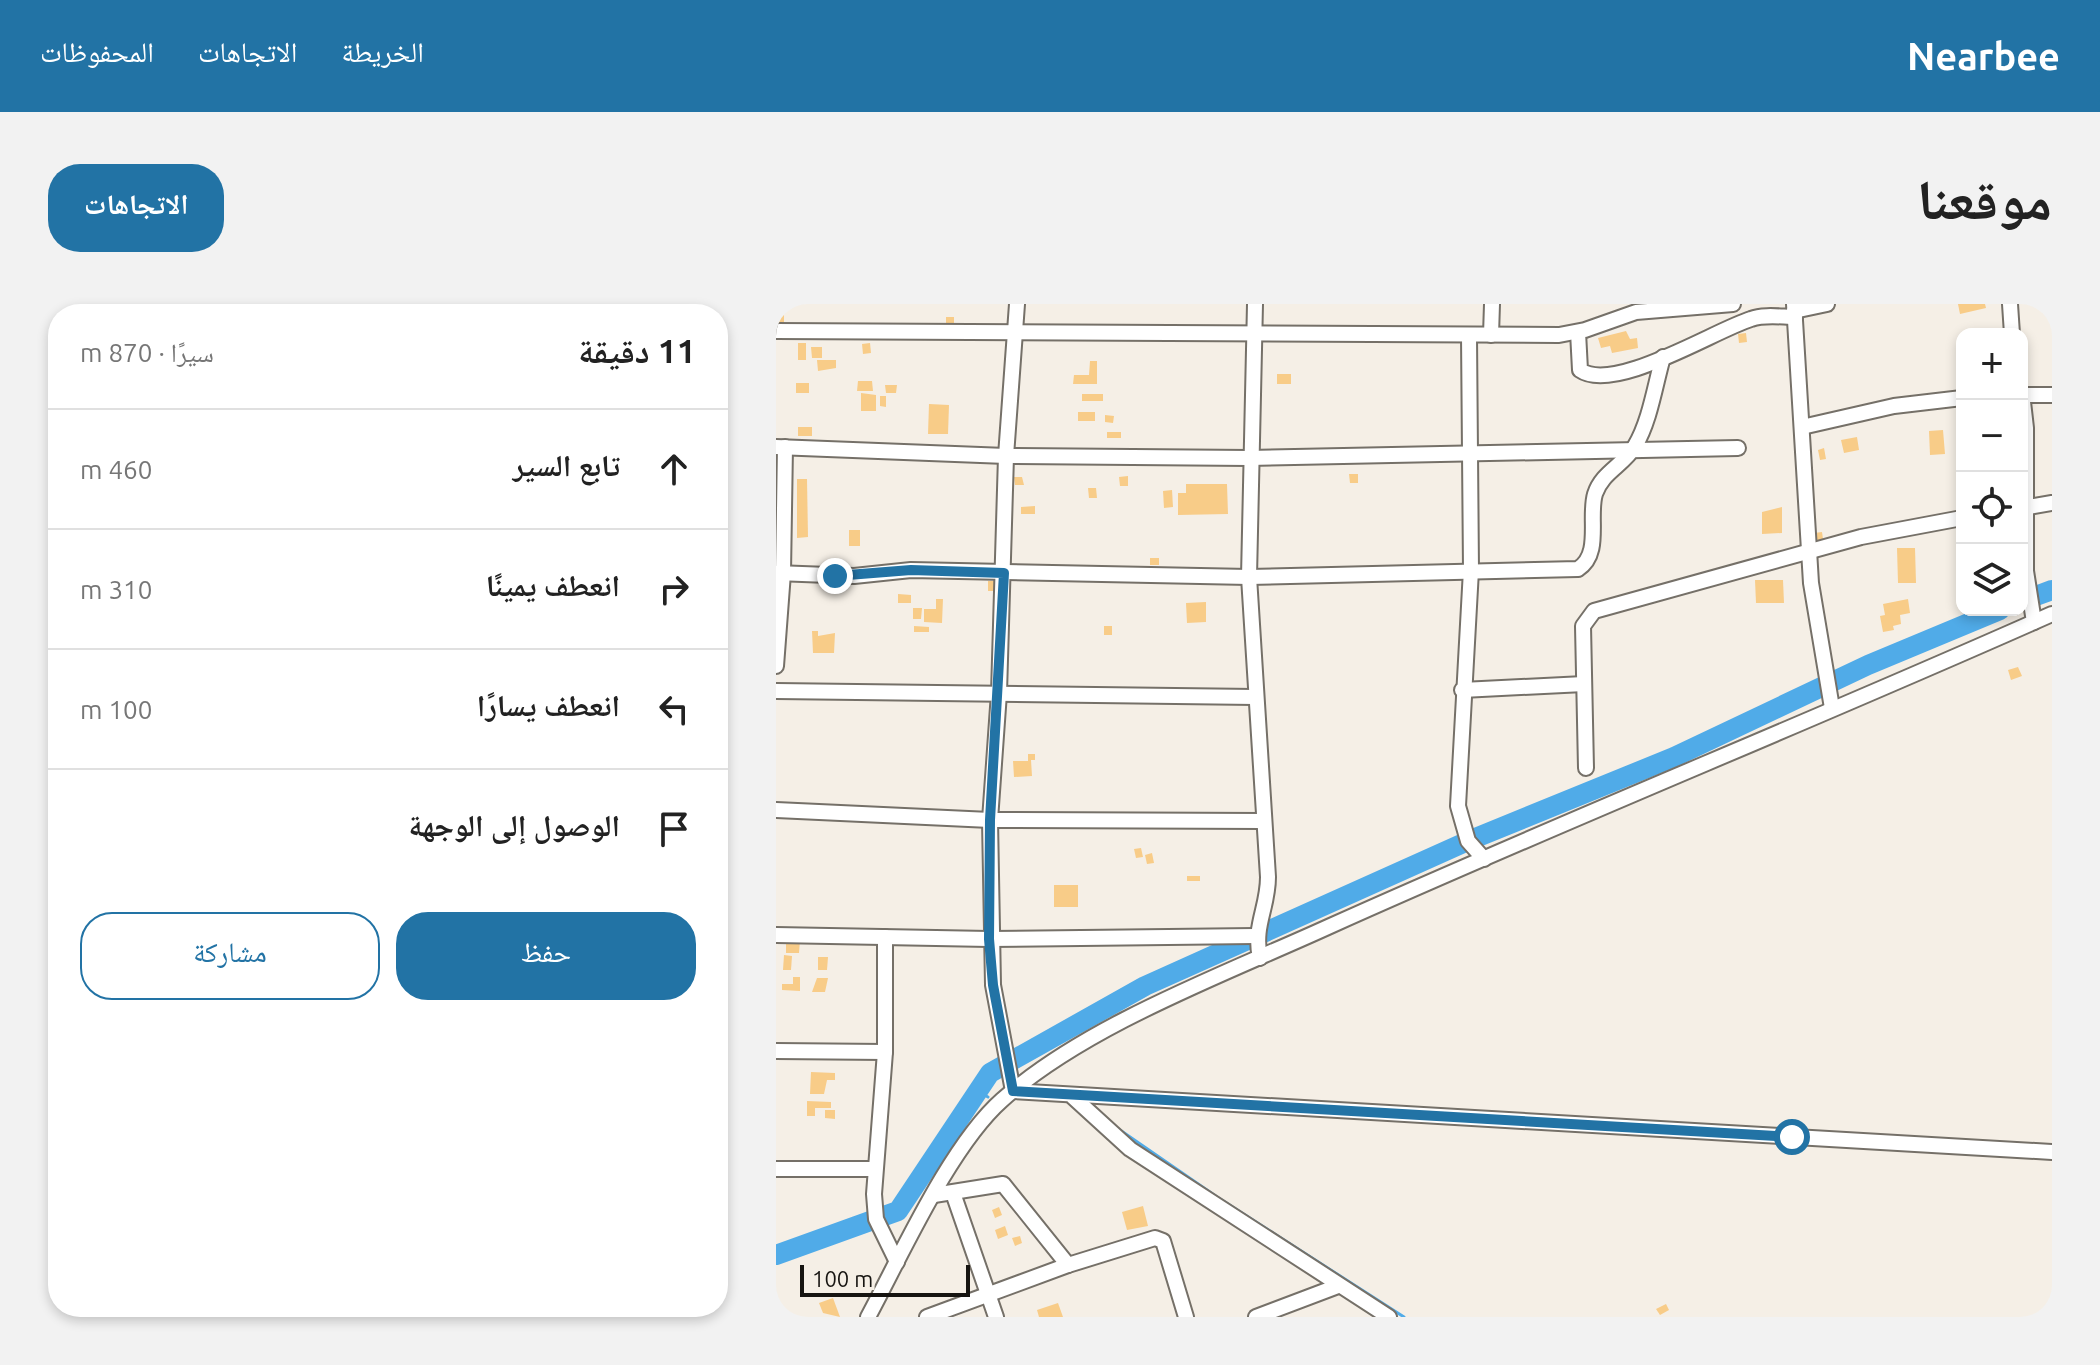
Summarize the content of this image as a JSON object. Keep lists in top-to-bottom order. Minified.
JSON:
{"scale_bar":"100 m","page":{"header":"Nearbee","nav":["الخريطة","الاتجاهات","المحفوظات"],"title":"موقعنا","buttons":["الاتجاهات",["حفظ","مشاركة"]],"heading":["11 دقيقة","سيرًا · 870 m"],"map_buttons":["+","−"],"list":[["تابع السير","460 m"],["انعطف يمينًا","310 m"],["انعطف يسارًا","100 m"],"الوصول إلى الوجهة"],"scale":"100 m"}}
